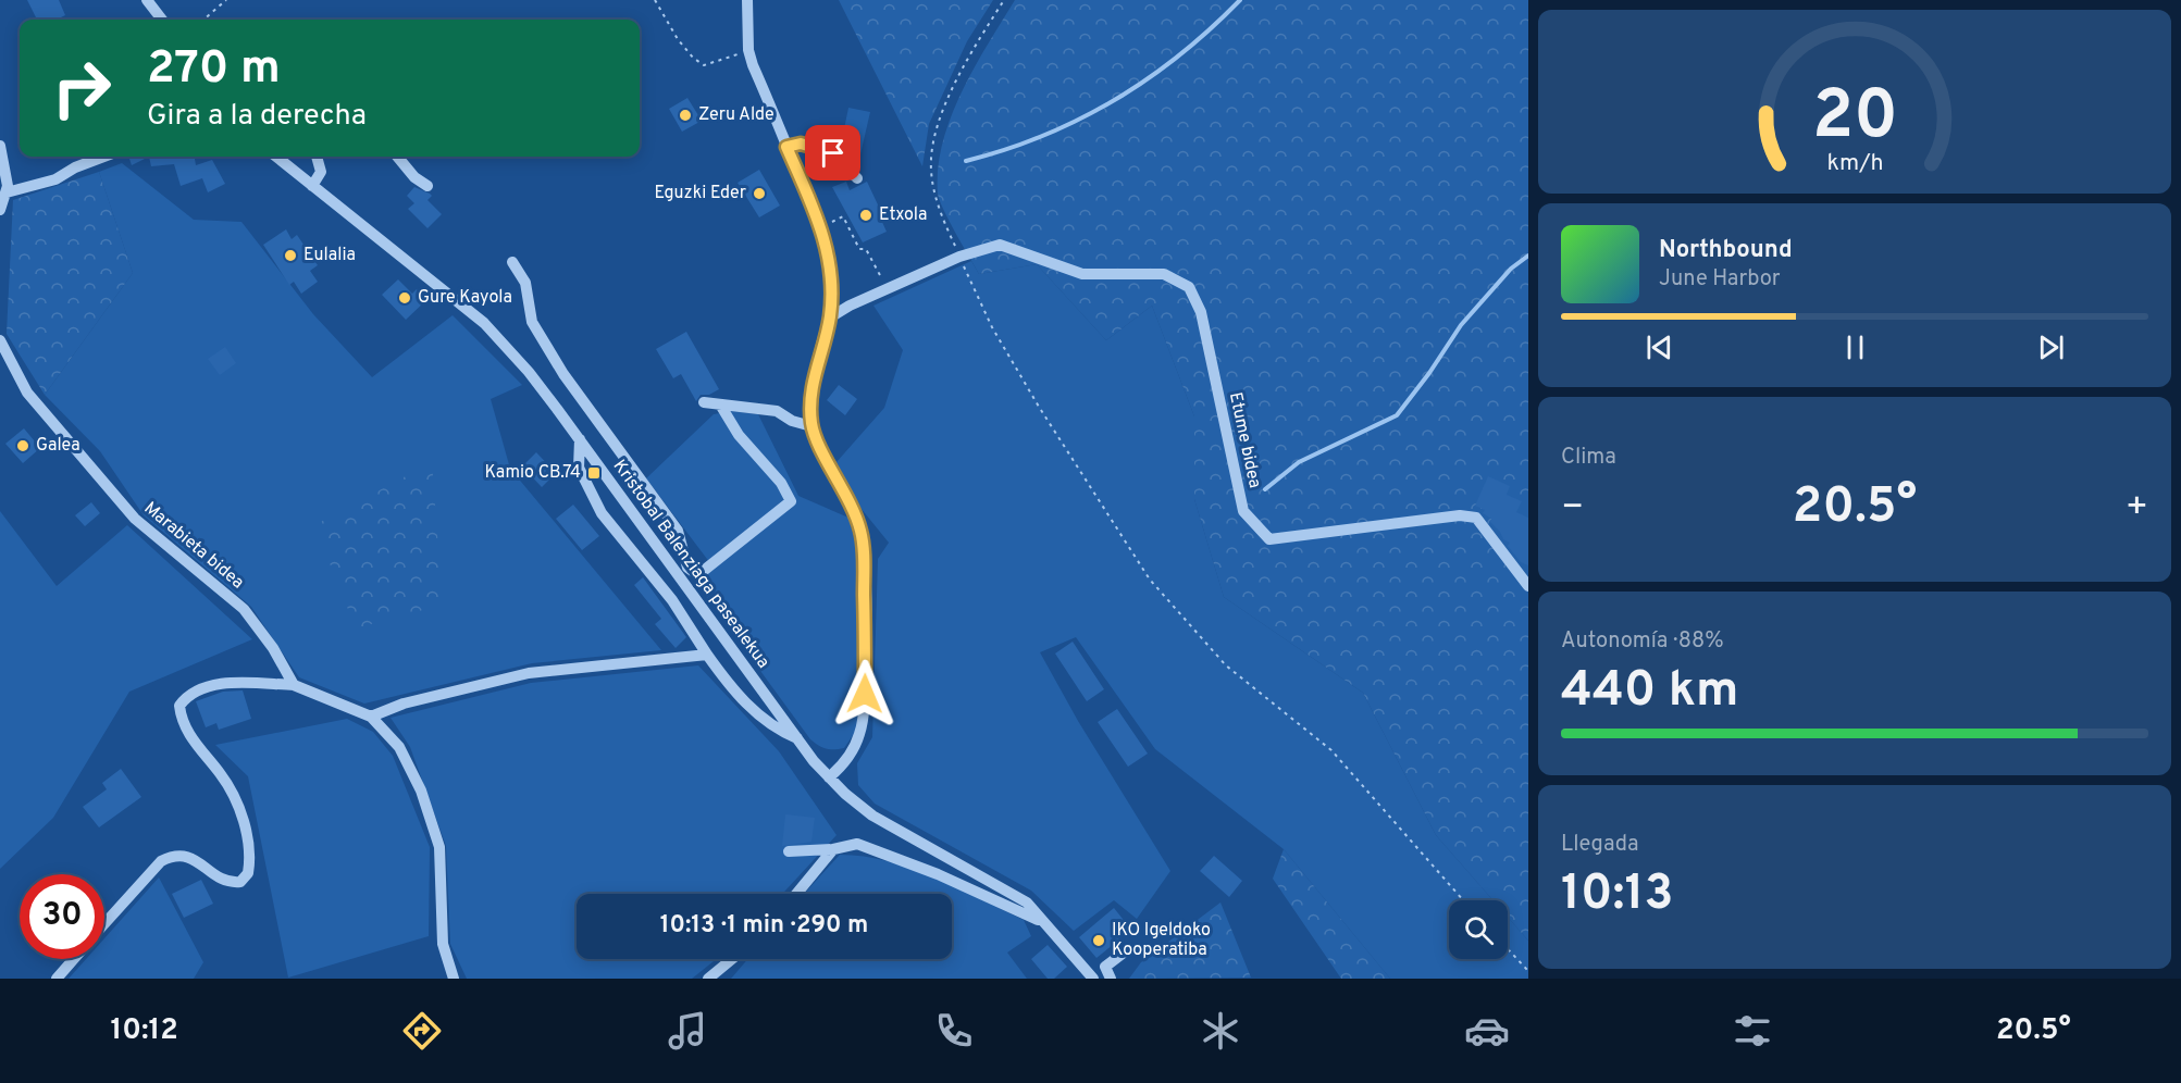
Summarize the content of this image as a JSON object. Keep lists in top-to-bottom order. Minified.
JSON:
{"streets":{"street":["Etume bidea","Marabieta bidea","Kristobal Balenziaga pasealekua"]},"places":{"other":["Zeru Alde","Eguzki Eder","Etxola","Eulalia","Gure Kayola","Galea","IKO Igeldoko Kooperatiba"],"transit":["Kamio CB.74"]},"page":{"turn":["270 m","Gira a la derecha"],"song":["Northbound","June Harbor"],"tile":["Clima",["Autonomía · 88%","440 km"],["Llegada","10:13"]],"heat":["−","20.5°","+"],"limit":"30","trip":"10:13 · 1 min · 290 m","tabs":["10:12","20.5°"],"gauge":["20","km/h"]}}
